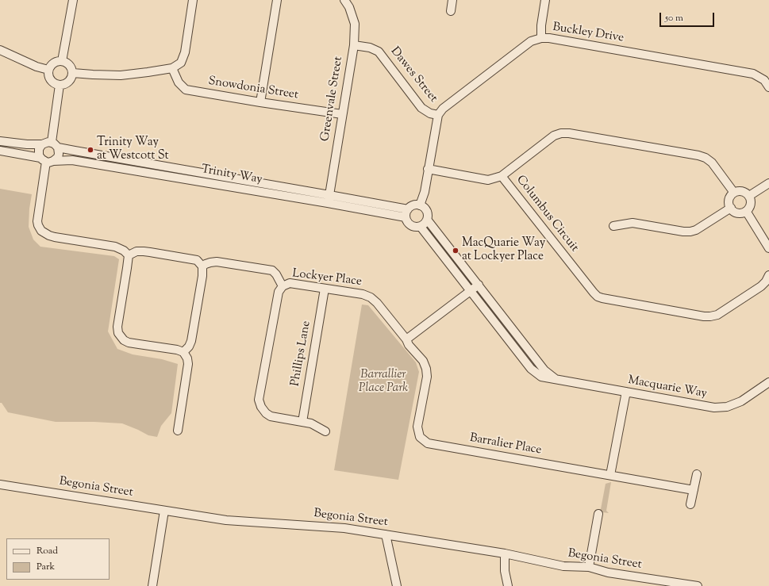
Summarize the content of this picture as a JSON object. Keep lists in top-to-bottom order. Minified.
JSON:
{"streets":{"street":["Buckley Drive","Dawes Street","Snowdonia Street","Greenvale Street","Trinity Way","Columbus Circuit","Lockyer Place","Phillips Lane","Macquarie Way","Barralier Place","Begonia Street"]},"crossings":[["Buckley Drive","Dawes Street"],["Dawes Street","Greenvale Street"],["Snowdonia Street","Greenvale Street"],["Greenvale Street","Trinity Way"],["Trinity Way","Macquarie Way"],["Lockyer Place","Phillips Lane"],["Lockyer Place","Barralier Place"]],"parks":["Barrallier Place Park"],"places":["Trinity Way at Westcott St","MacQuarie Way at Lockyer Place"],"legend":["Road","Park"],"scale_bar":"50 m"}
